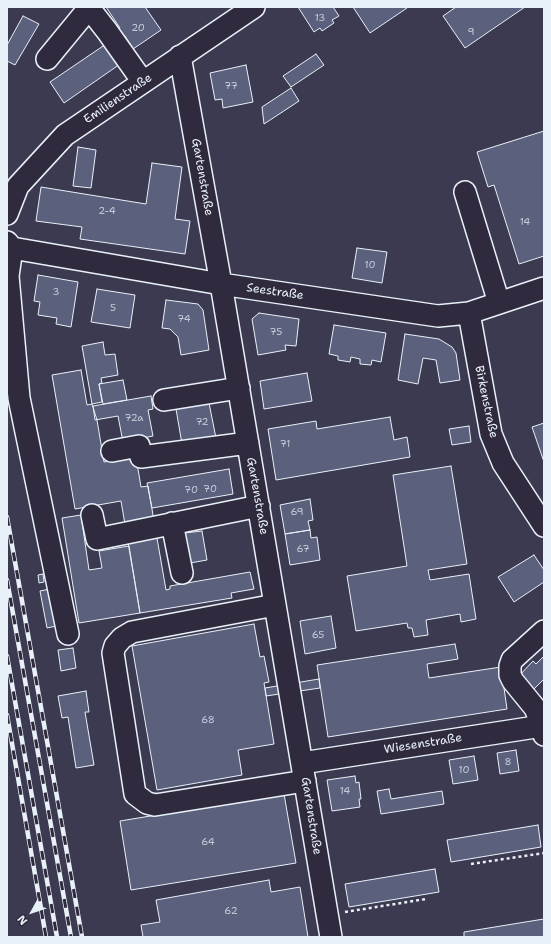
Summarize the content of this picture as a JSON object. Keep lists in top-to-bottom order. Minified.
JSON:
{"streets":{"street":["Emilienstraße","Gartenstraße","Seestraße","Birkenstraße","Wiesenstraße"]},"crossings":[["Emilienstraße","Gartenstraße"],["Gartenstraße","Seestraße"],["Gartenstraße","Wiesenstraße"],["Seestraße","Birkenstraße"]],"house_numbers":["13","20","9","77","2-4","14","10","3","5","74","75","72a","72","71","70","70","69","67","65","68","8","10","14","64","62"],"north":"bottom left"}
